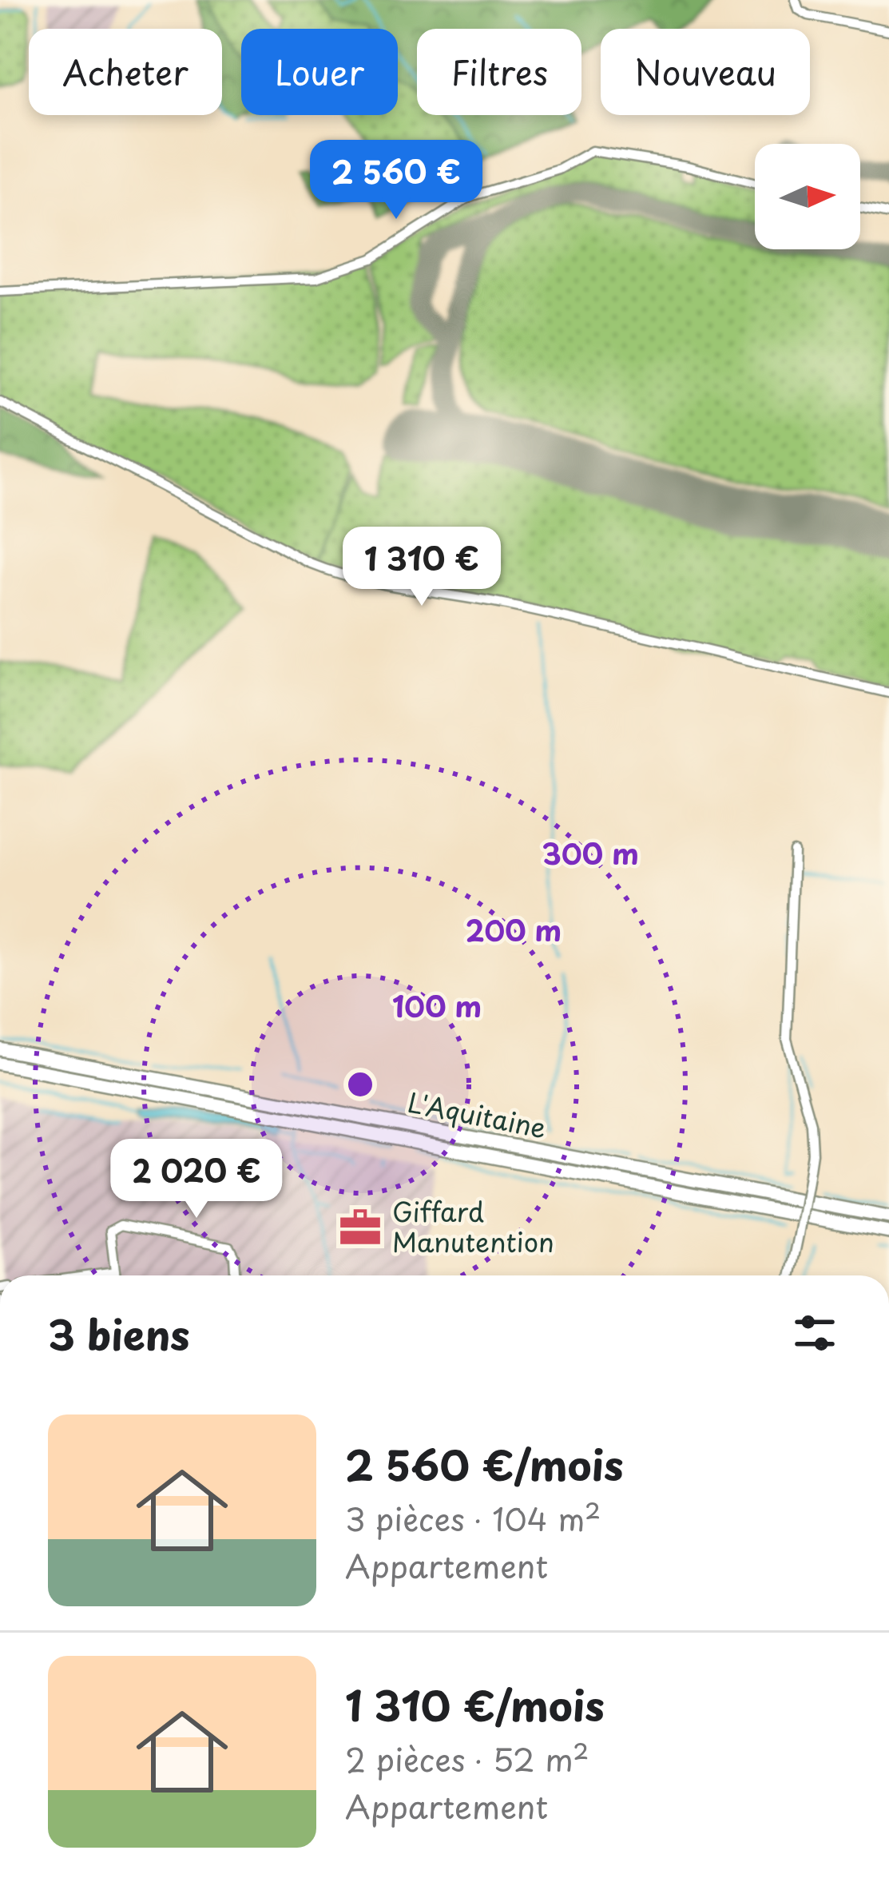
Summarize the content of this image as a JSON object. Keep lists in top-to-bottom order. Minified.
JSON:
{"streets":{"highway":["L'Aquitaine"]},"places":{"office":["Giffard Manutention"]},"north":"right","page":{"chip":["Acheter","Louer","Filtres","Nouveau"],"price":["2 560 €","1 310 €","2 020 €"],"heading":"3 biens","list":[{"name":"2 560 €/mois","note":"3 pièces · 104 m² · Appartement"},{"name":"1 310 €/mois","note":"2 pièces · 52 m² · Appartement"}]},"rings":["300 m","200 m","100 m"]}
